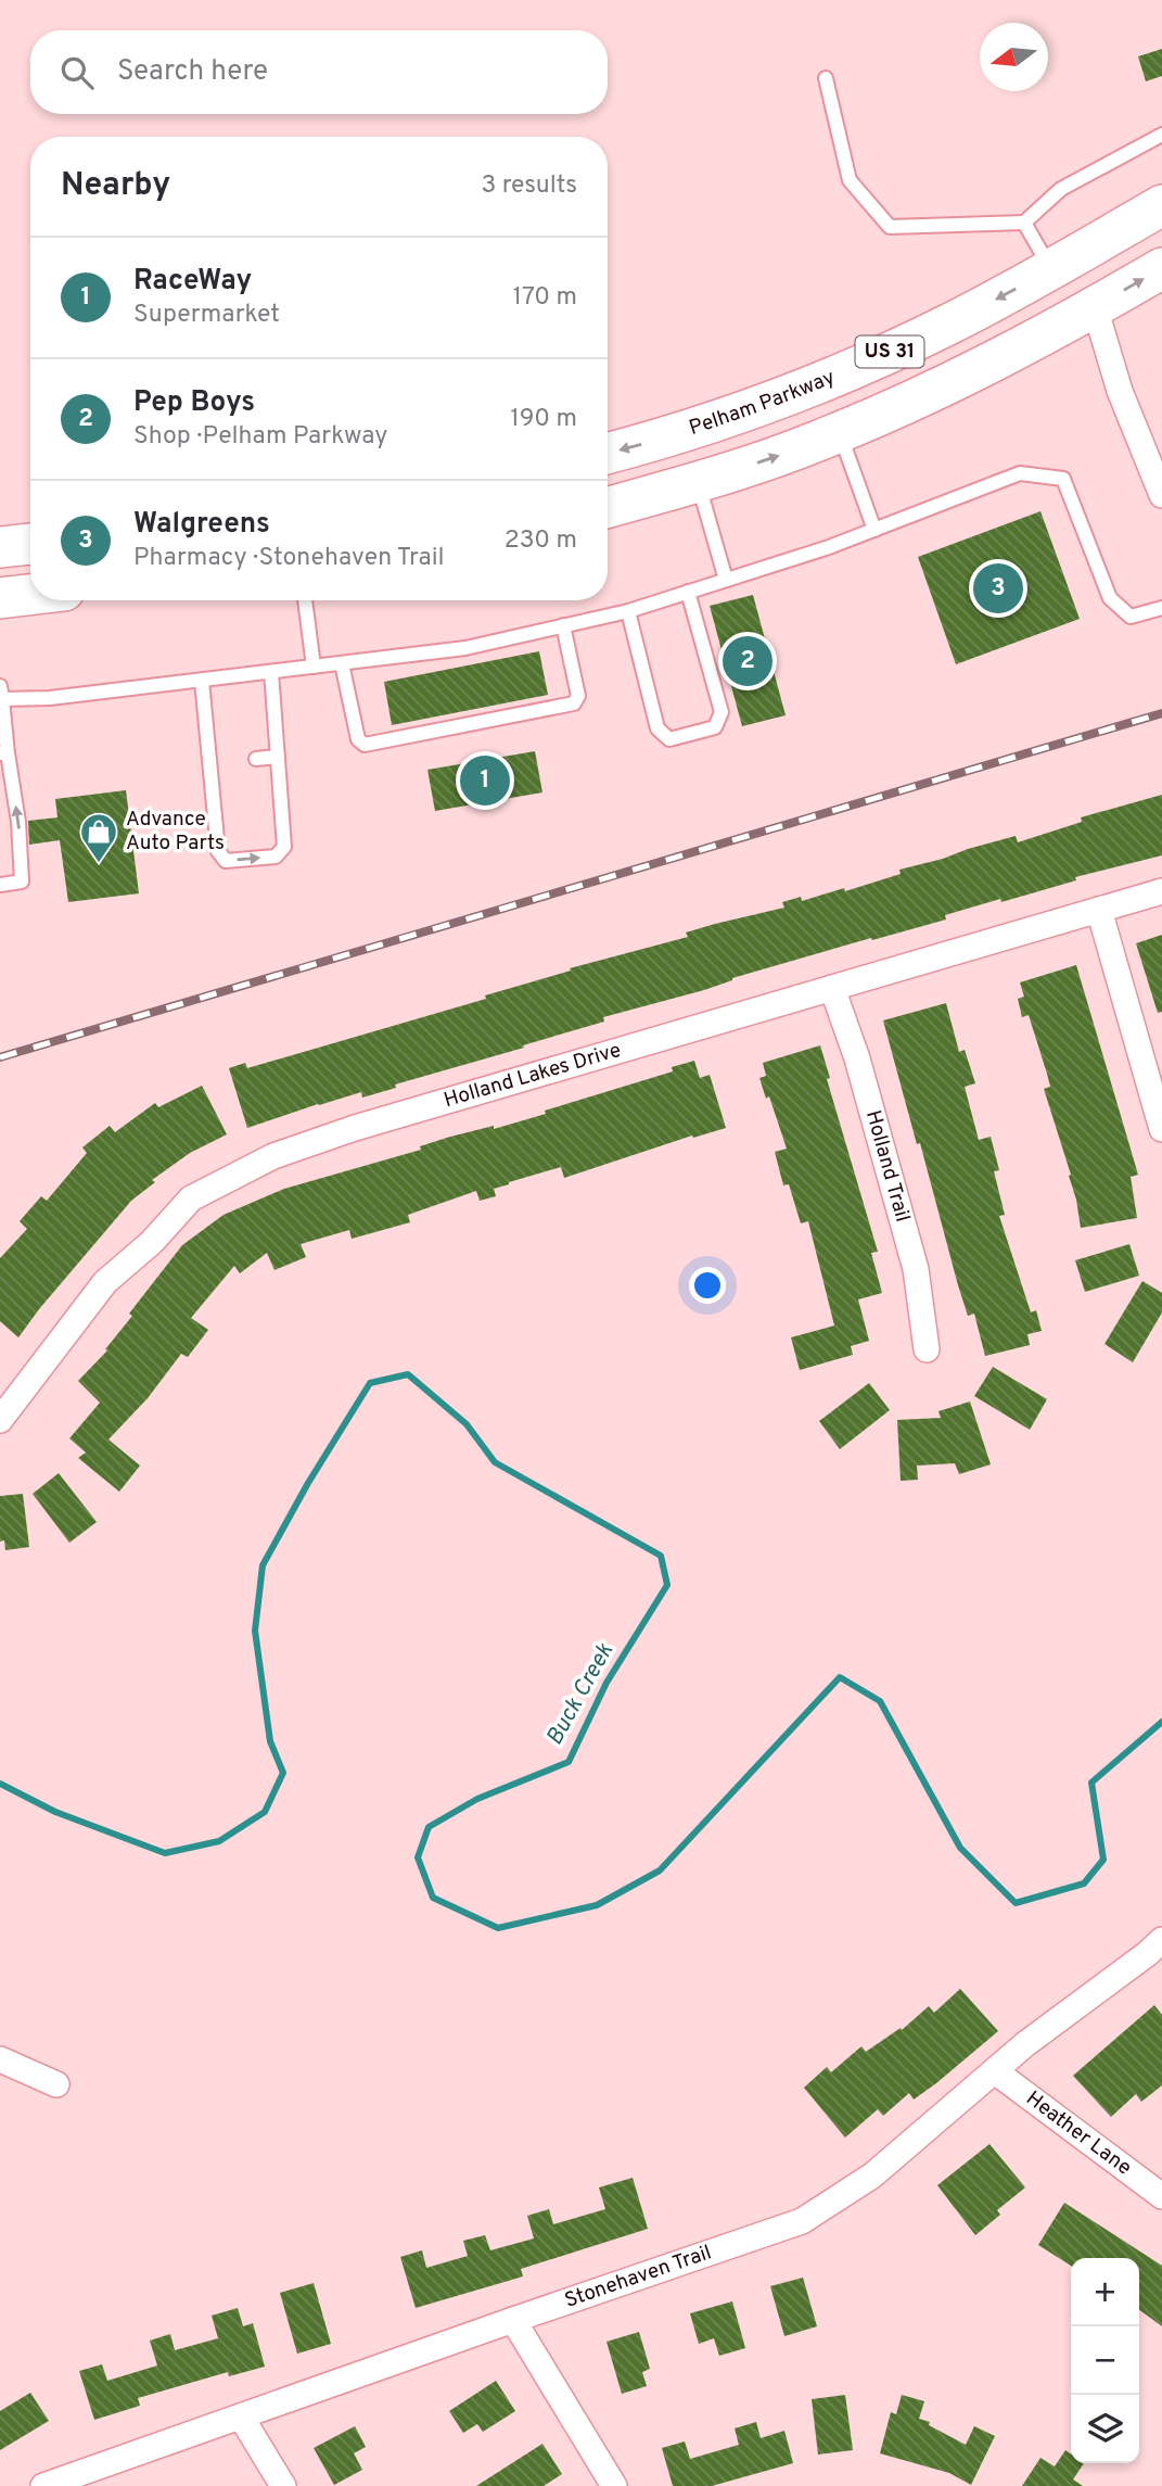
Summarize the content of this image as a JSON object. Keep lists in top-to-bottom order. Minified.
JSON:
{"streets":{"main road":["US 31","Pelham Parkway"],"street":["Holland Lakes Drive","Holland Trail","Heather Lane","Stonehaven Trail"]},"crossings":[["Holland Lakes Drive","Holland Trail"],["Heather Lane","Stonehaven Trail"]],"water":["Buck Creek"],"places":{"shop":["Advance Auto Parts"]},"north":"left","page":{"search":"Search here","heading":["Nearby","3 results"],"list":[{"mark":"1","name":"RaceWay","note":"Supermarket","value":"170 m"},{"mark":"2","name":"Pep Boys","note":"Shop · Pelham Parkway","value":"190 m"},{"mark":"3","name":"Walgreens","note":"Pharmacy · Stonehaven Trail","value":"230 m"}],"pins":["3","2","1"],"map_buttons":["+","−"]}}
